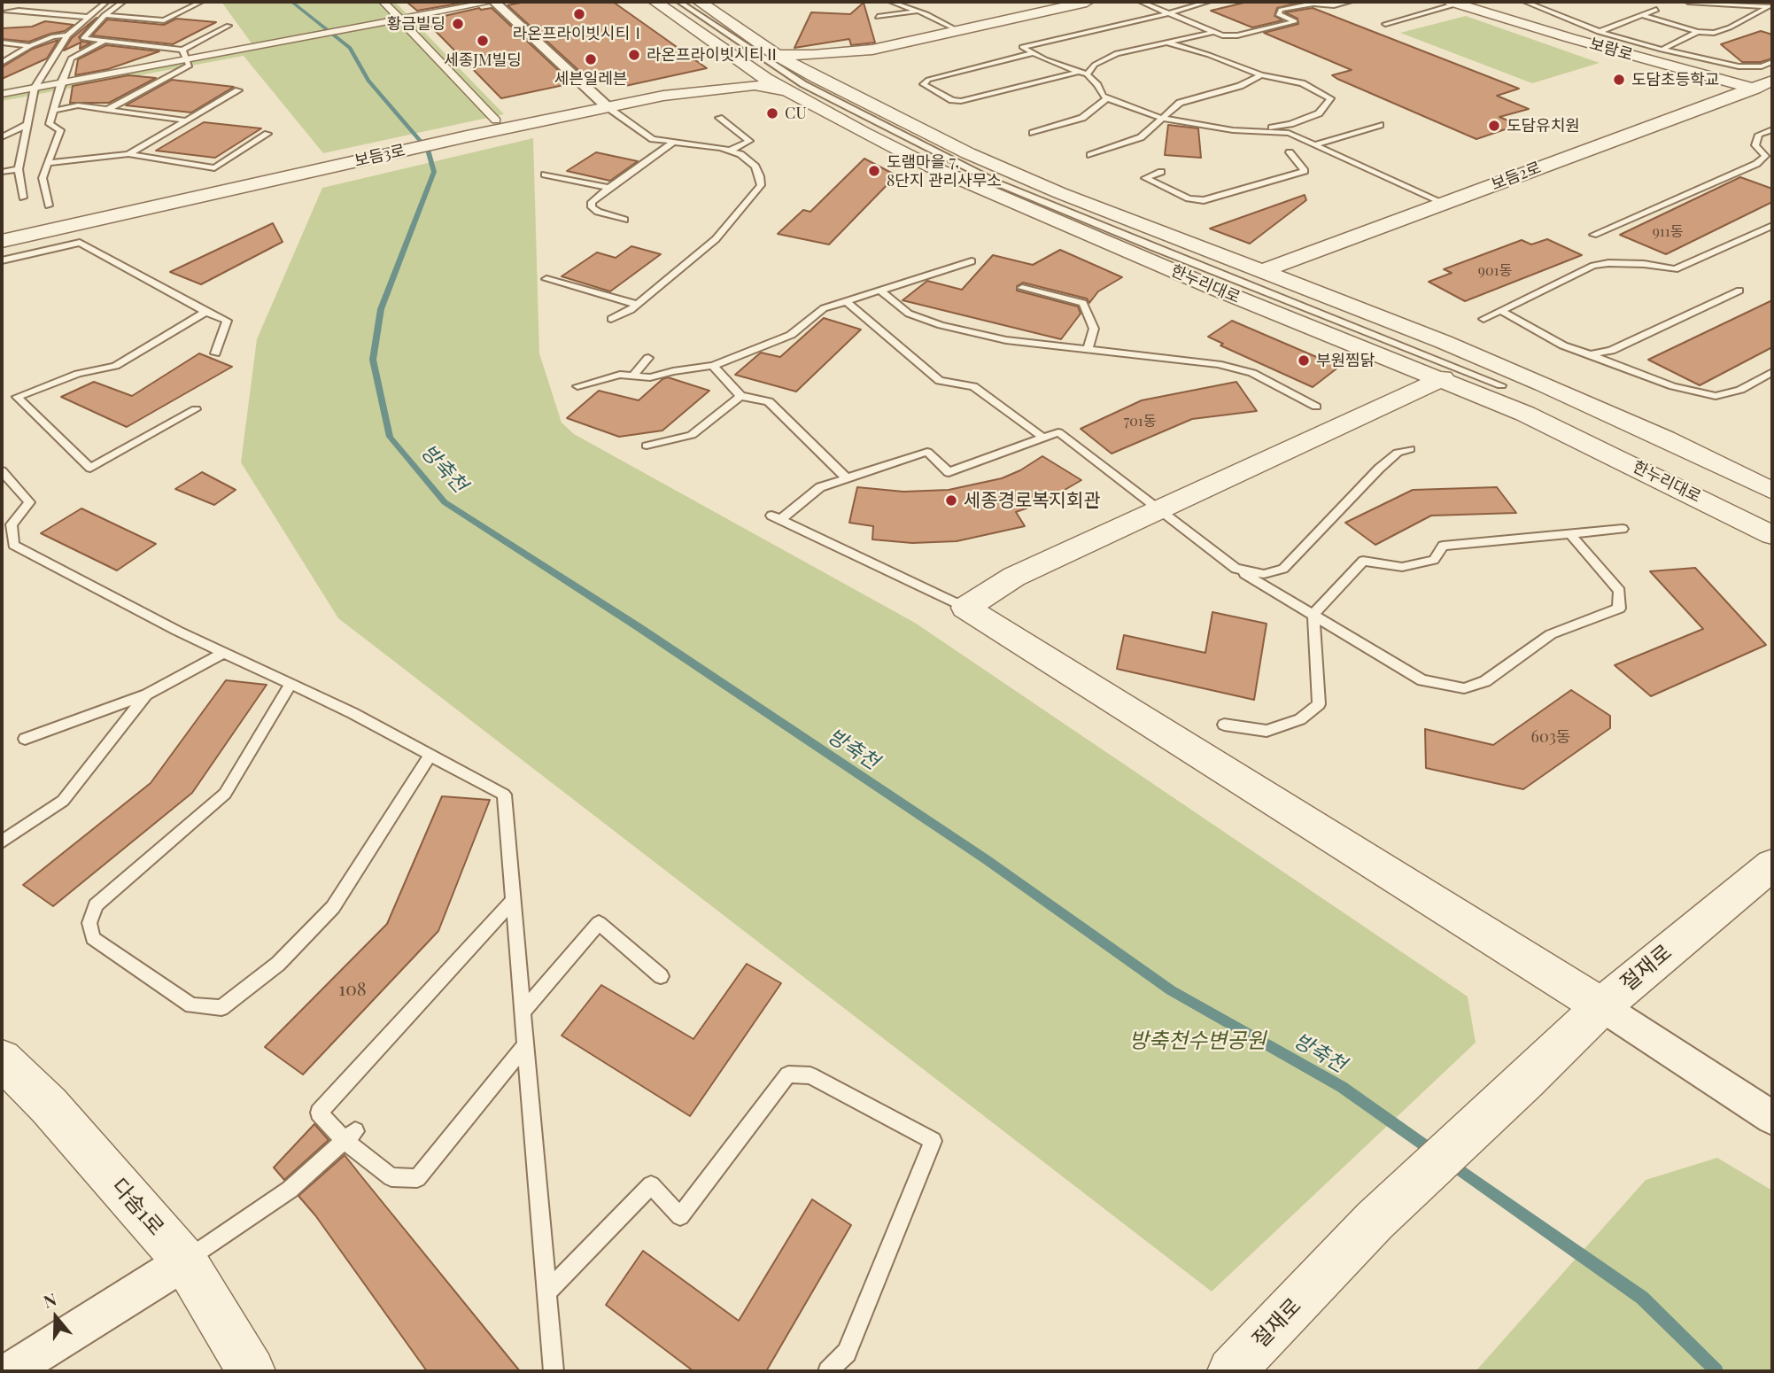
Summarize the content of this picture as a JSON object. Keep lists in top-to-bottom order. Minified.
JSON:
{"streets":{"street":["보람로","보듬3로","보듬2로","한누리대로","절재로","다솜1로"]},"crossings":[["보람로","보듬2로"],["보듬2로","한누리대로"]],"water":["방축천"],"parks":["방축천수변공원"],"places":["라온프라이빗시티Ⅰ","황금빌딩","세종JM빌딩","라온프라이빗시티Ⅱ","세븐일레븐","도담초등학교","CU","도담유치원","도램마을 7, 8단지 관리사무소","부원찜닭","세종경로복지회관"],"house_numbers":["911동","901동","701동","603동","108"],"north":"top"}
